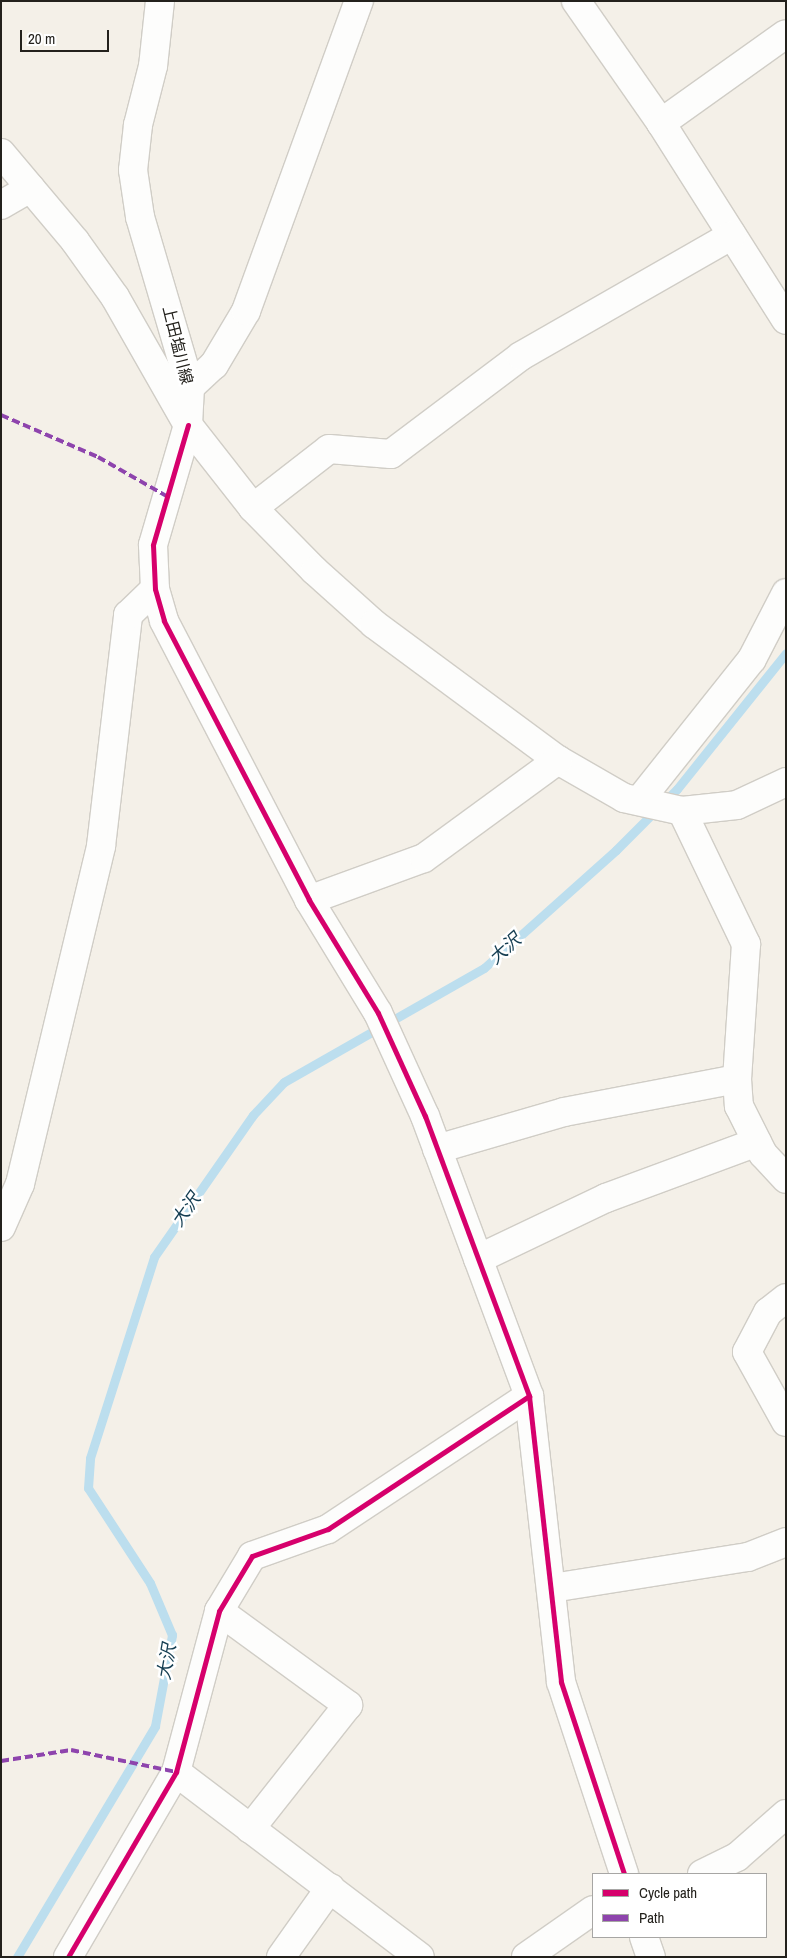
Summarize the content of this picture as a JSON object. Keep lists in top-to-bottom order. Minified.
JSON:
{"streets":{"street":["上田塩川線"]},"water":["大沢"],"legend":["Cycle path","Path"],"scale_bar":"20 m"}
